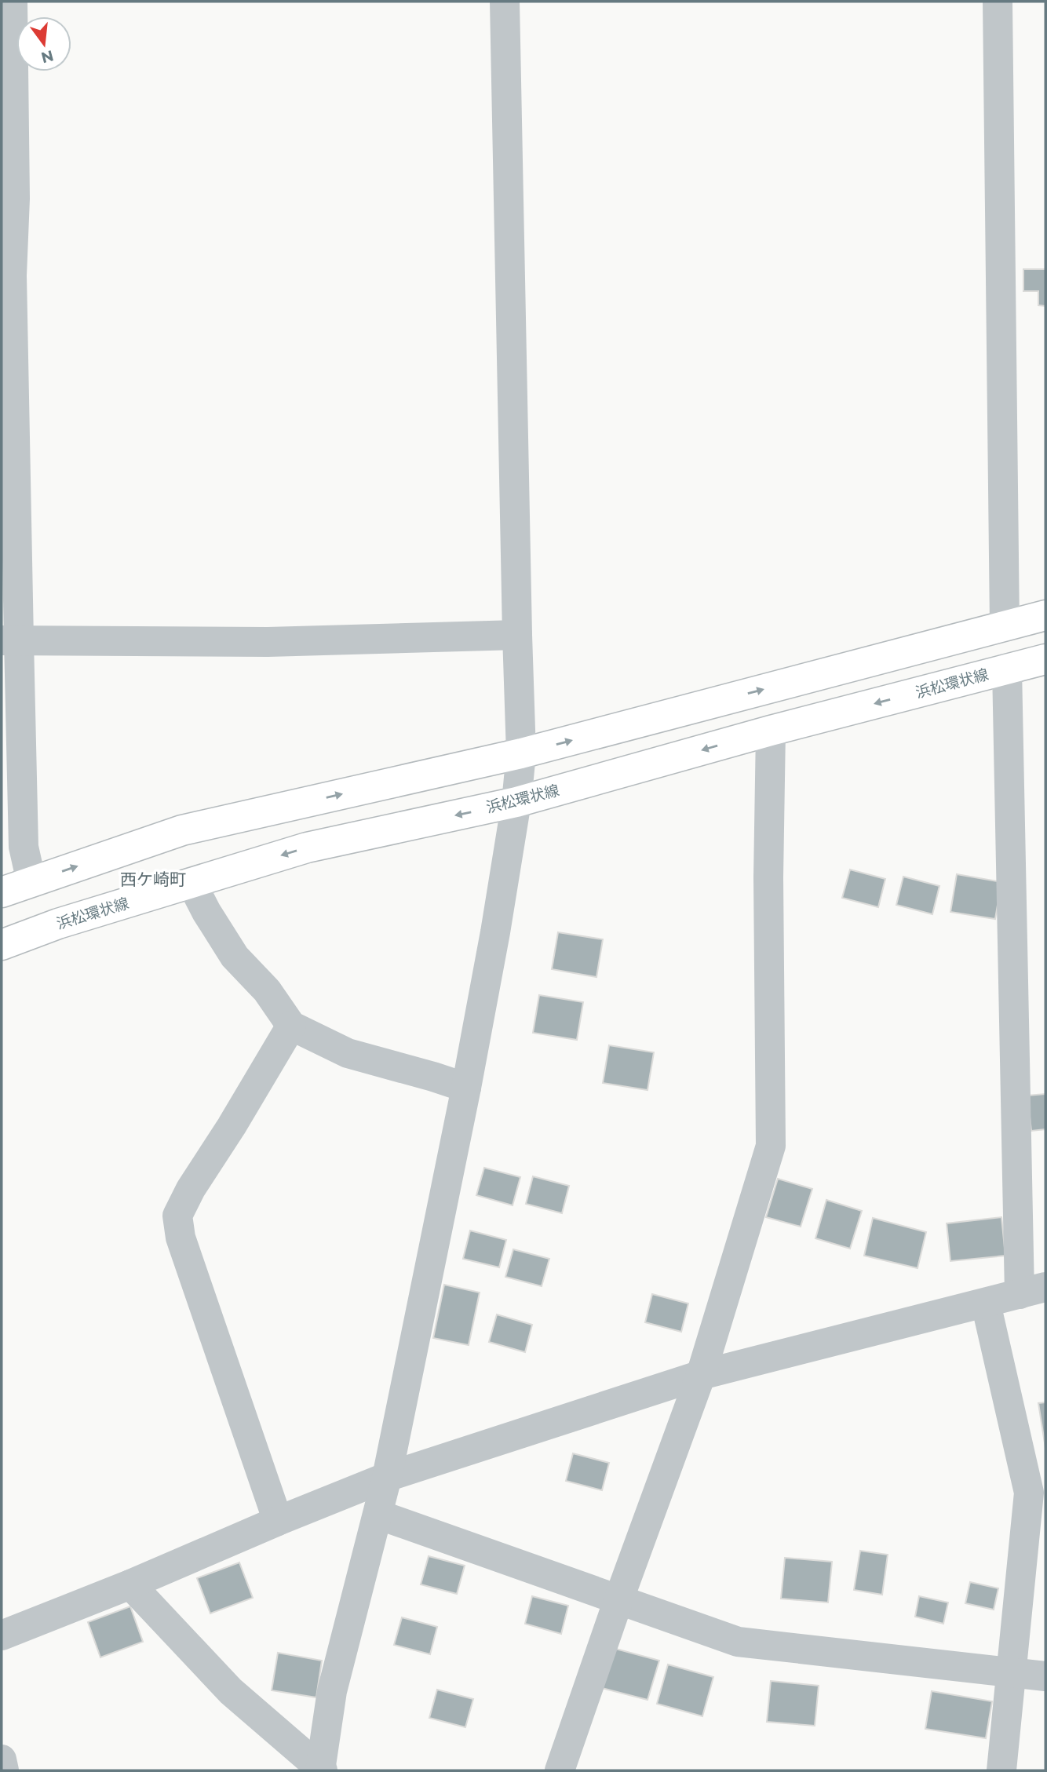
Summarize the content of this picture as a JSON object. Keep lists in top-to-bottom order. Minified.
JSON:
{"streets":{"main road":["浜松環状線"]},"districts":["西ケ崎町"],"north":"bottom"}
